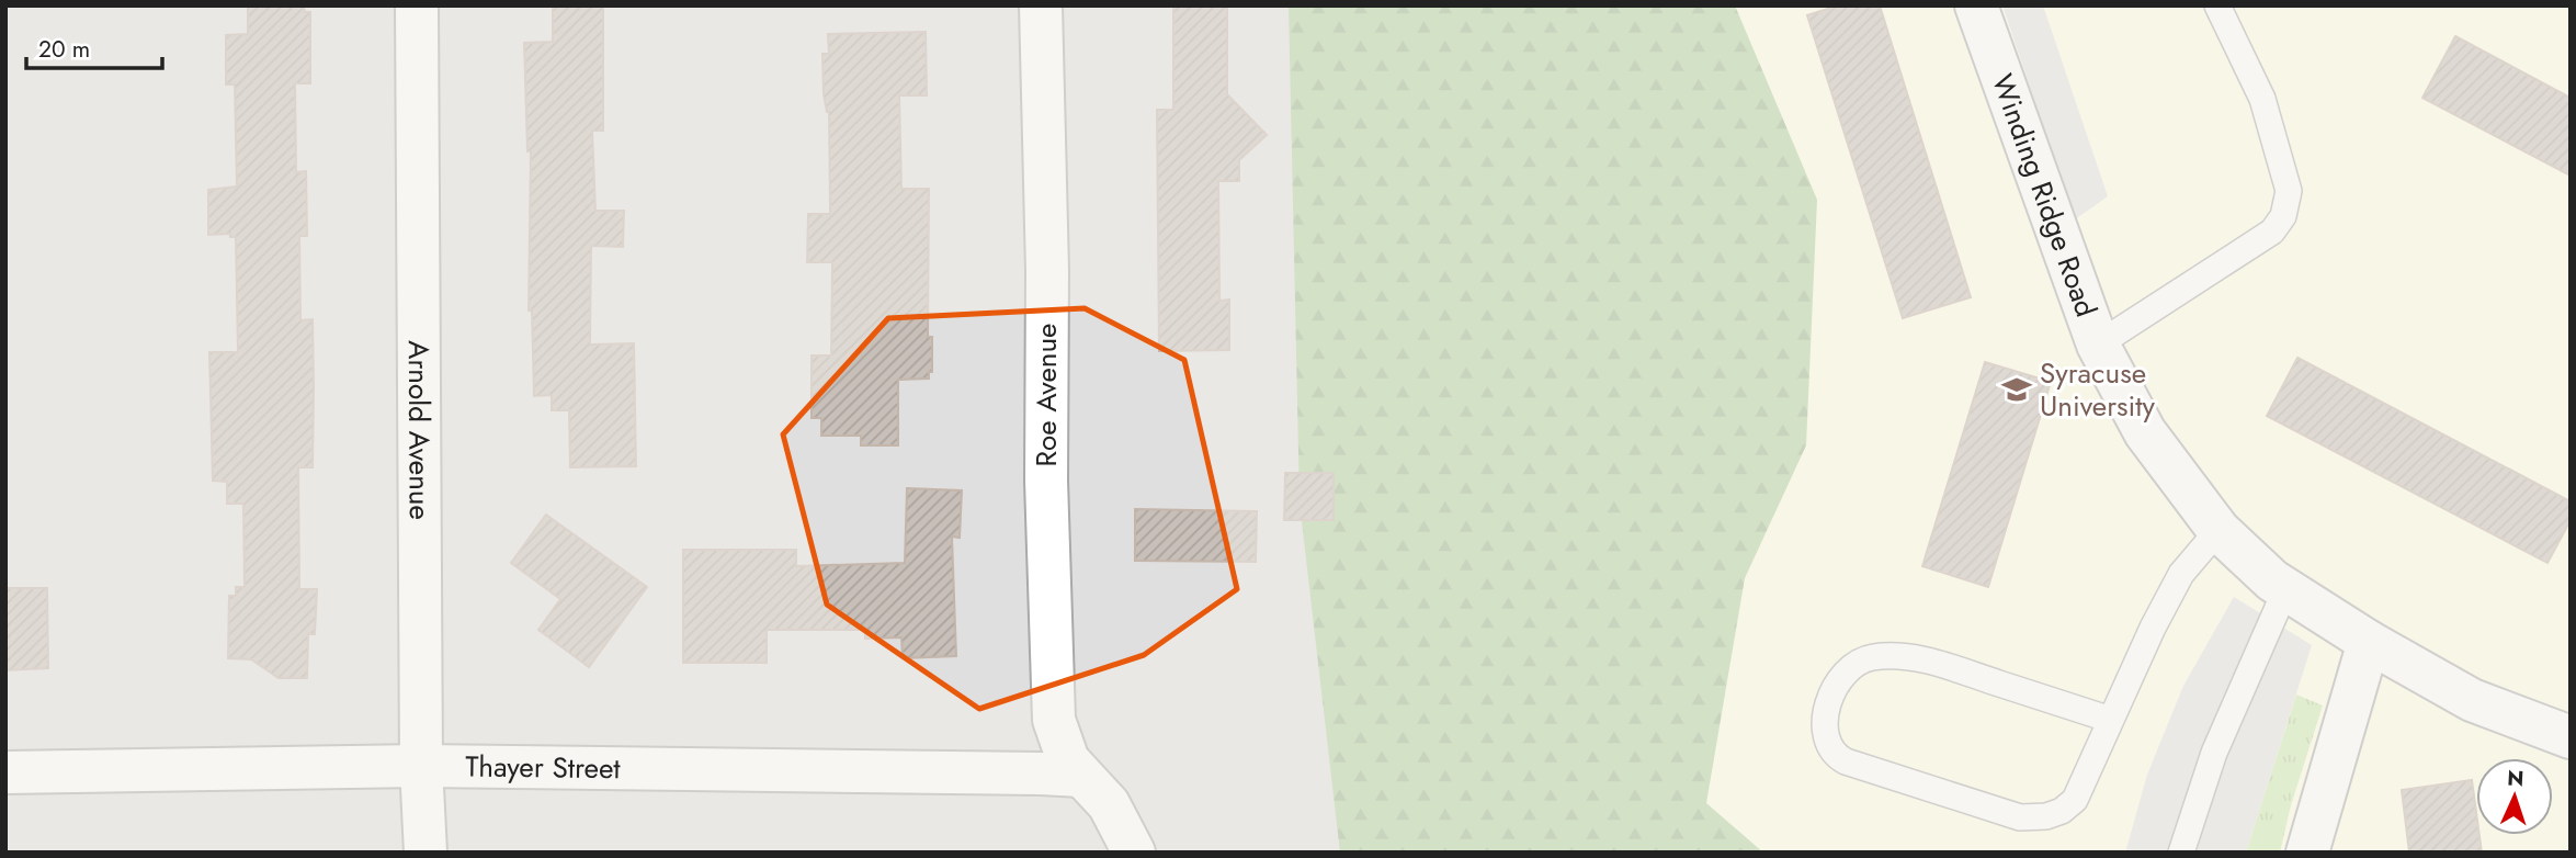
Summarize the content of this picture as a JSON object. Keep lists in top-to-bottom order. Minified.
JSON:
{"streets":{"street":["Winding Ridge Road","Roe Avenue","Arnold Avenue","Thayer Street"]},"crossings":[["Roe Avenue","Thayer Street"],["Arnold Avenue","Thayer Street"]],"places":{"school or university":["Syracuse University"]},"scale_bar":"20 m","north":"top"}
